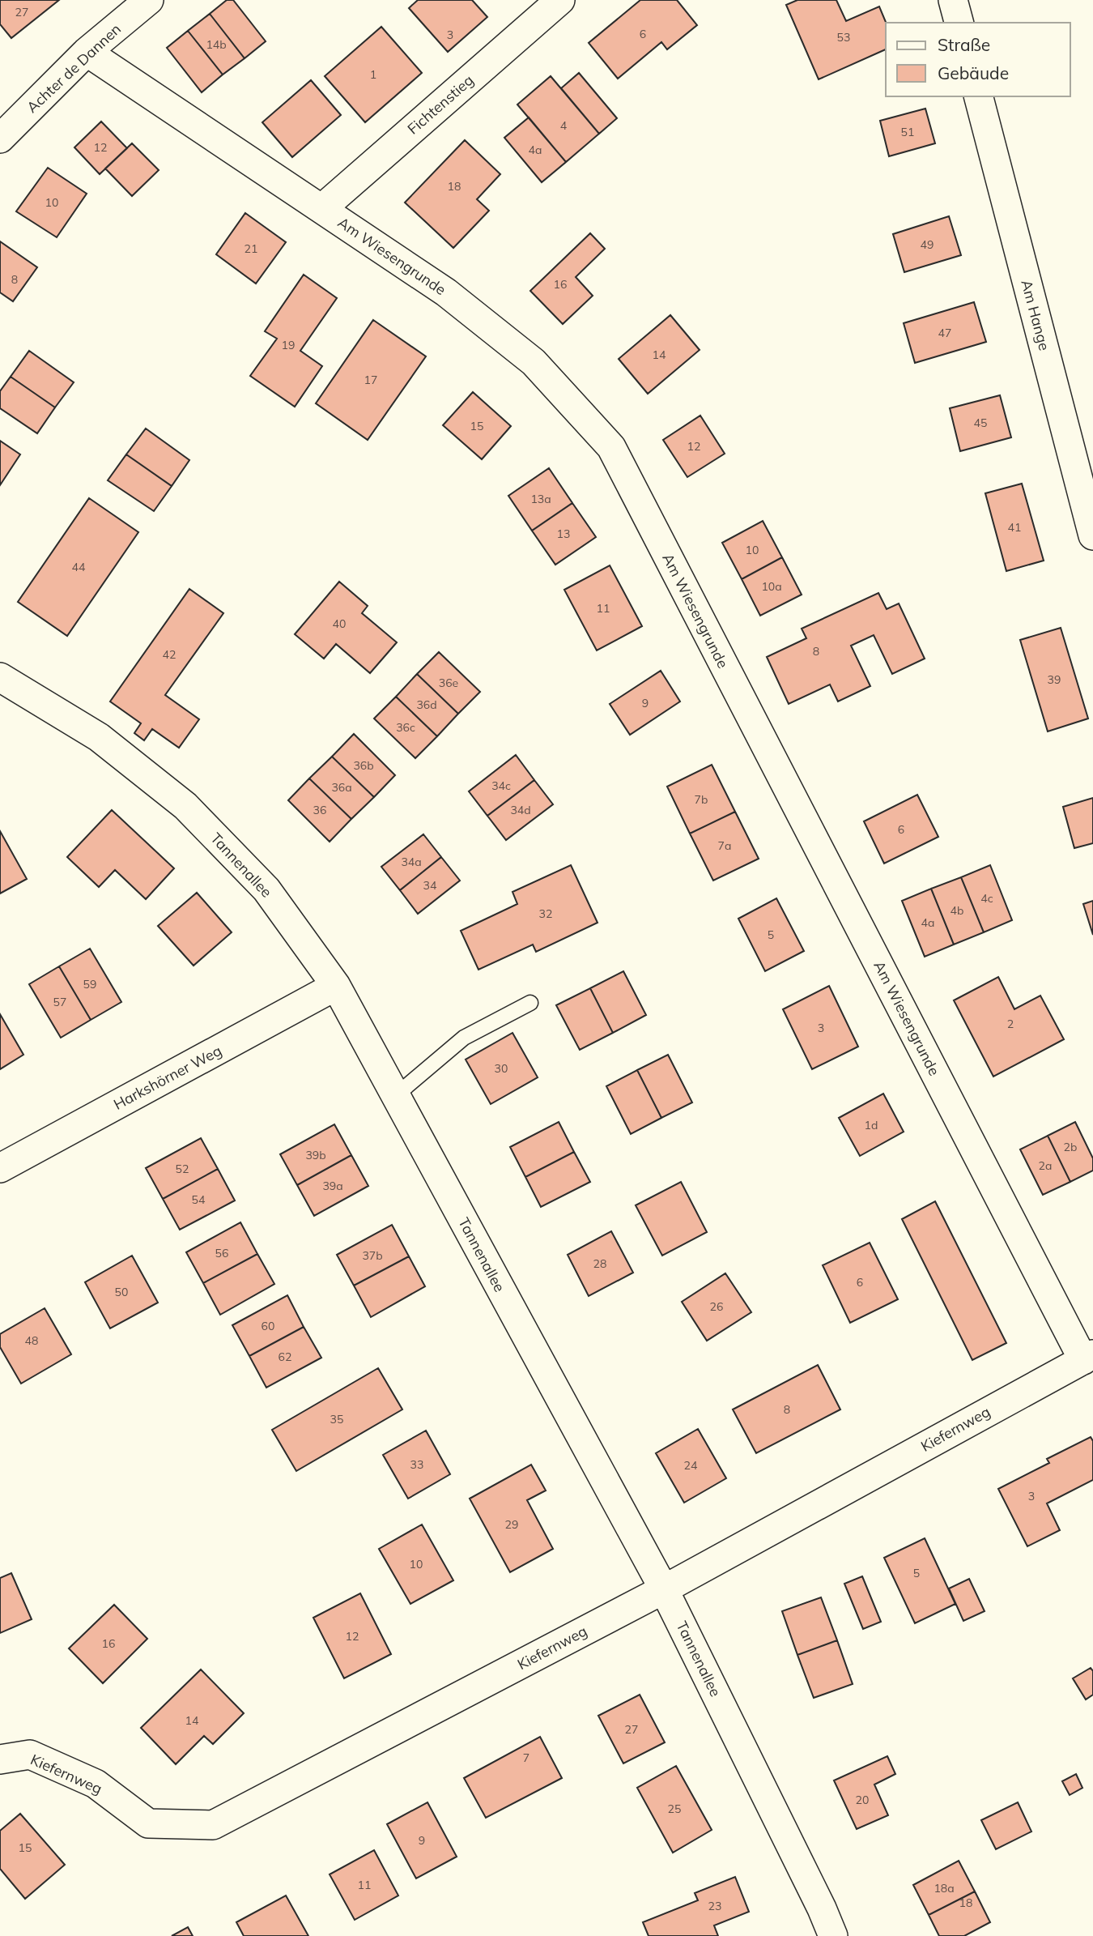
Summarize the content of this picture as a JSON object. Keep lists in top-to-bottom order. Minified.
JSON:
{"streets":{"street":["Achter de Dannen","Fichtenstieg","Am Wiesengrunde","Am Hange","Tannenallee","Harkshörner Weg","Kiefernweg"]},"crossings":[["Achter de Dannen","Am Wiesengrunde"],["Fichtenstieg","Am Wiesengrunde"],["Am Wiesengrunde","Kiefernweg"],["Tannenallee","Harkshörner Weg"],["Tannenallee","Kiefernweg"]],"house_numbers":["27","6","3","53","14b","1","4","51","12","4a","18","10","49","21","8","16","47","19","14","17","45","15","12","13a","41","13","10","44","10a","11","40","8","42","39","36e","9","36d","36c","36b","34c","36a","7b","36","34d","6","7a","34a","34","4c","4b","32","4a","5","59","57","2","3","30","1d","2b","39b","2a","52","39a","54","56","37b","28","6","50","26","60","48","62","8","35","33","24","3","29","10","5","12","16","14","27","7","20","25","9","15","11","18a","18","23"],"legend":["Straße","Gebäude"]}
